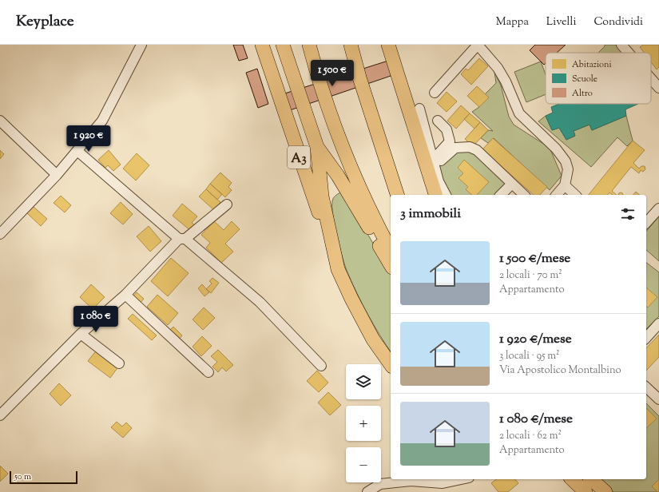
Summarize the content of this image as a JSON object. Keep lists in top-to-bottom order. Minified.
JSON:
{"streets":{"highway":["A3"]},"legend":["Abitazioni","Scuole","Altro"],"scale_bar":"50 m","page":{"header":"Keyplace","nav":["Mappa","Livelli","Condividi"],"price":["1 500 €","1 920 €","1 080 €"],"heading":"3 immobili","list":[{"name":"1 500 €/mese","note":"2 locali · 70 m² · Appartamento"},{"name":"1 920 €/mese","note":"3 locali · 95 m² · Via Apostolico Montalbino"},{"name":"1 080 €/mese","note":"2 locali · 62 m² · Appartamento"}],"map_buttons":["+","−"],"scale":"50 m"}}
